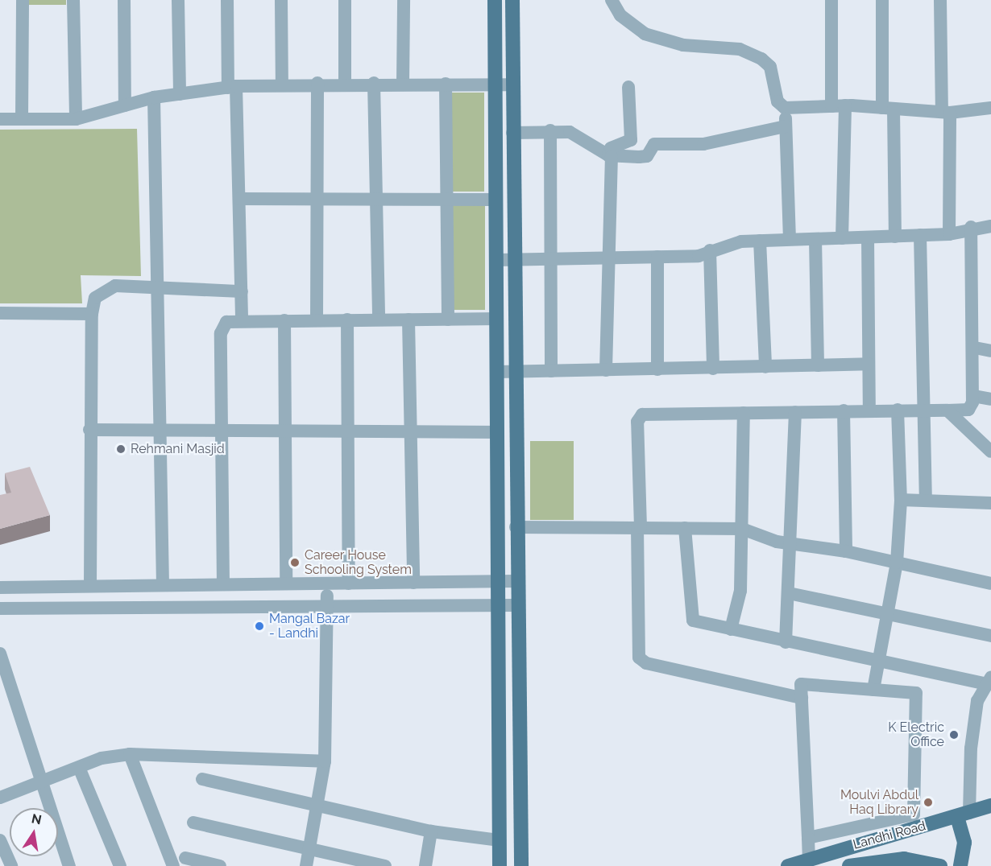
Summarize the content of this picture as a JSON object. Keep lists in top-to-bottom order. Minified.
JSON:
{"streets":{"main road":["Landhi Road"]},"places":["Rehmani Masjid","Career House Schooling System","Mangal Bazar - Landhi","K Electric Office","Moulvi Abdul Haq Library"],"north":"top"}
